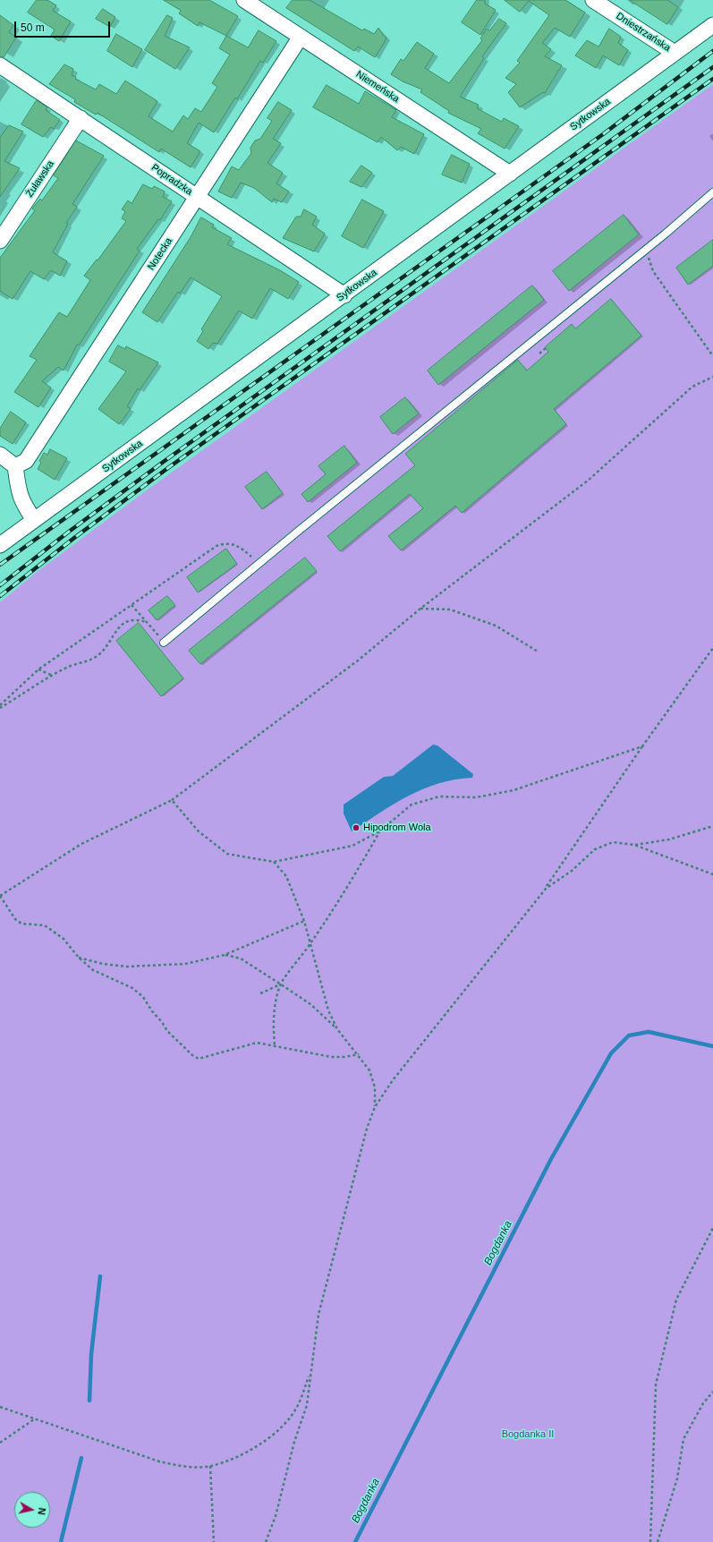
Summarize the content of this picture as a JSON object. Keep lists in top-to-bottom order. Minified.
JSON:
{"streets":{"street":["Dniestrzańska","Niemeńska","Sytkowska","Żuławska","Popradzka","Notecka"]},"crossings":[["Dniestrzańska","Sytkowska"],["Niemeńska","Sytkowska"],["Niemeńska","Notecka"],["Sytkowska","Popradzka"],["Żuławska","Popradzka"],["Popradzka","Notecka"]],"water":["Bogdanka"],"parks":["Bogdanka II"],"places":["Hipodrom Wola"],"scale_bar":"50 m","north":"right"}
